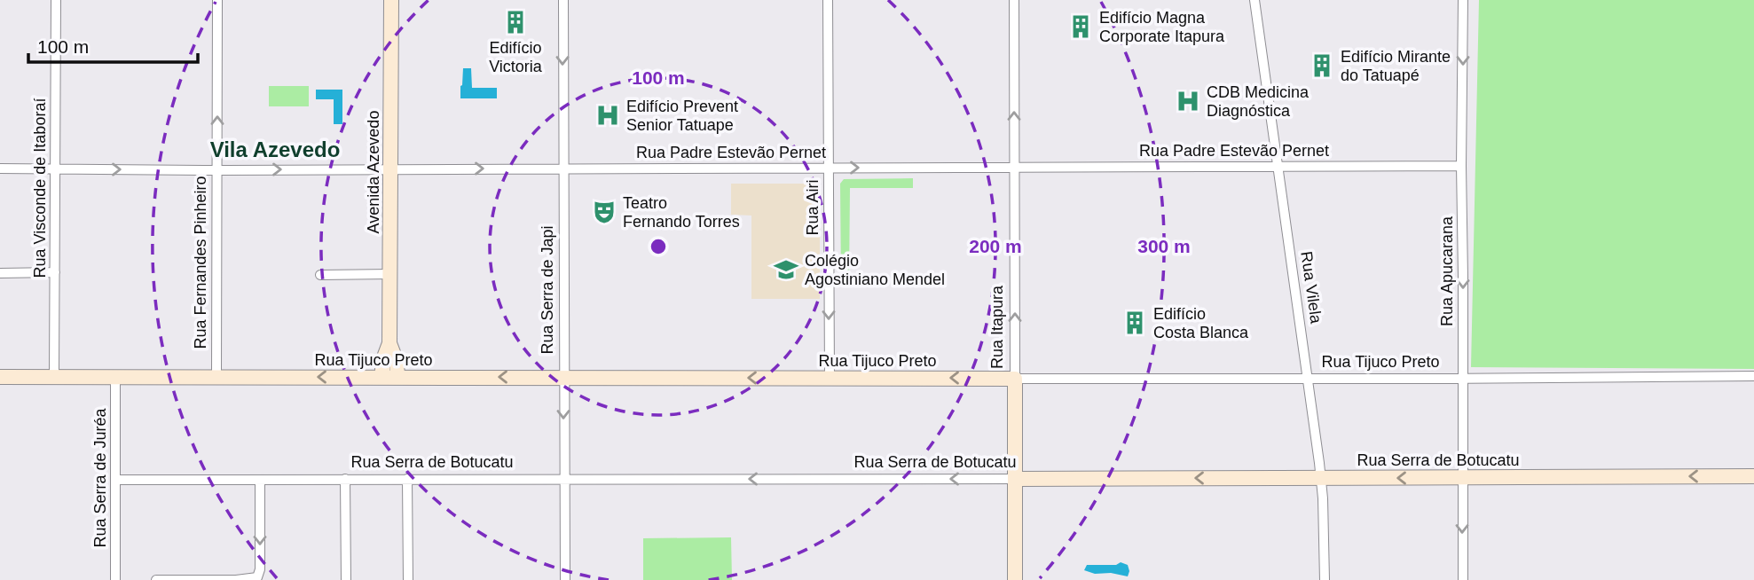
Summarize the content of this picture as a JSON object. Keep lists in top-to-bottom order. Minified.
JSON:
{"streets":{"street":["Rua Padre Estevão Pernet","Avenida Azevedo","Rua Visconde de Itaboraí","Rua Airi","Rua Fernandes Pinheiro","Rua Apucarana","Rua Vilela","Rua Serra de Japi","Rua Itapura","Rua Tijuco Preto","Rua Serra de Botucatu","Rua Serra de Juréa"]},"crossings":[["Rua Padre Estevão Pernet","Avenida Azevedo"],["Rua Padre Estevão Pernet","Rua Visconde de Itaboraí"],["Rua Padre Estevão Pernet","Rua Airi"],["Rua Padre Estevão Pernet","Rua Fernandes Pinheiro"],["Rua Padre Estevão Pernet","Rua Apucarana"],["Rua Padre Estevão Pernet","Rua Vilela"],["Rua Padre Estevão Pernet","Rua Serra de Japi"],["Rua Padre Estevão Pernet","Rua Itapura"],["Avenida Azevedo","Rua Tijuco Preto"],["Rua Visconde de Itaboraí","Rua Tijuco Preto"],["Rua Airi","Rua Tijuco Preto"],["Rua Fernandes Pinheiro","Rua Tijuco Preto"],["Rua Apucarana","Rua Tijuco Preto"],["Rua Apucarana","Rua Serra de Botucatu"],["Rua Vilela","Rua Tijuco Preto"],["Rua Vilela","Rua Serra de Botucatu"],["Rua Serra de Japi","Rua Tijuco Preto"],["Rua Serra de Japi","Rua Serra de Botucatu"],["Rua Itapura","Rua Tijuco Preto"],["Rua Itapura","Rua Serra de Botucatu"],["Rua Tijuco Preto","Rua Serra de Juréa"],["Rua Serra de Botucatu","Rua Serra de Juréa"]],"one_way":["Rua Padre Estevão Pernet","Rua Airi","Rua Fernandes Pinheiro","Rua Apucarana","Rua Serra de Japi","Rua Itapura","Rua Tijuco Preto","Rua Serra de Botucatu"],"districts":["Vila Azevedo"],"places":{"building":["Edifício Victoria","Edifício Magna Corporate Itapura","Edifício Mirante do Tatuapé","Edifício Costa Blanca"],"hospital":["CDB Medicina Diagnóstica","Edifício Prevent Senior Tatuape"],"theatre":["Teatro Fernando Torres"],"school or university":["Colégio Agostiniano Mendel"]},"scale_bar":"100 m","rings":["100 m","200 m","300 m"]}
